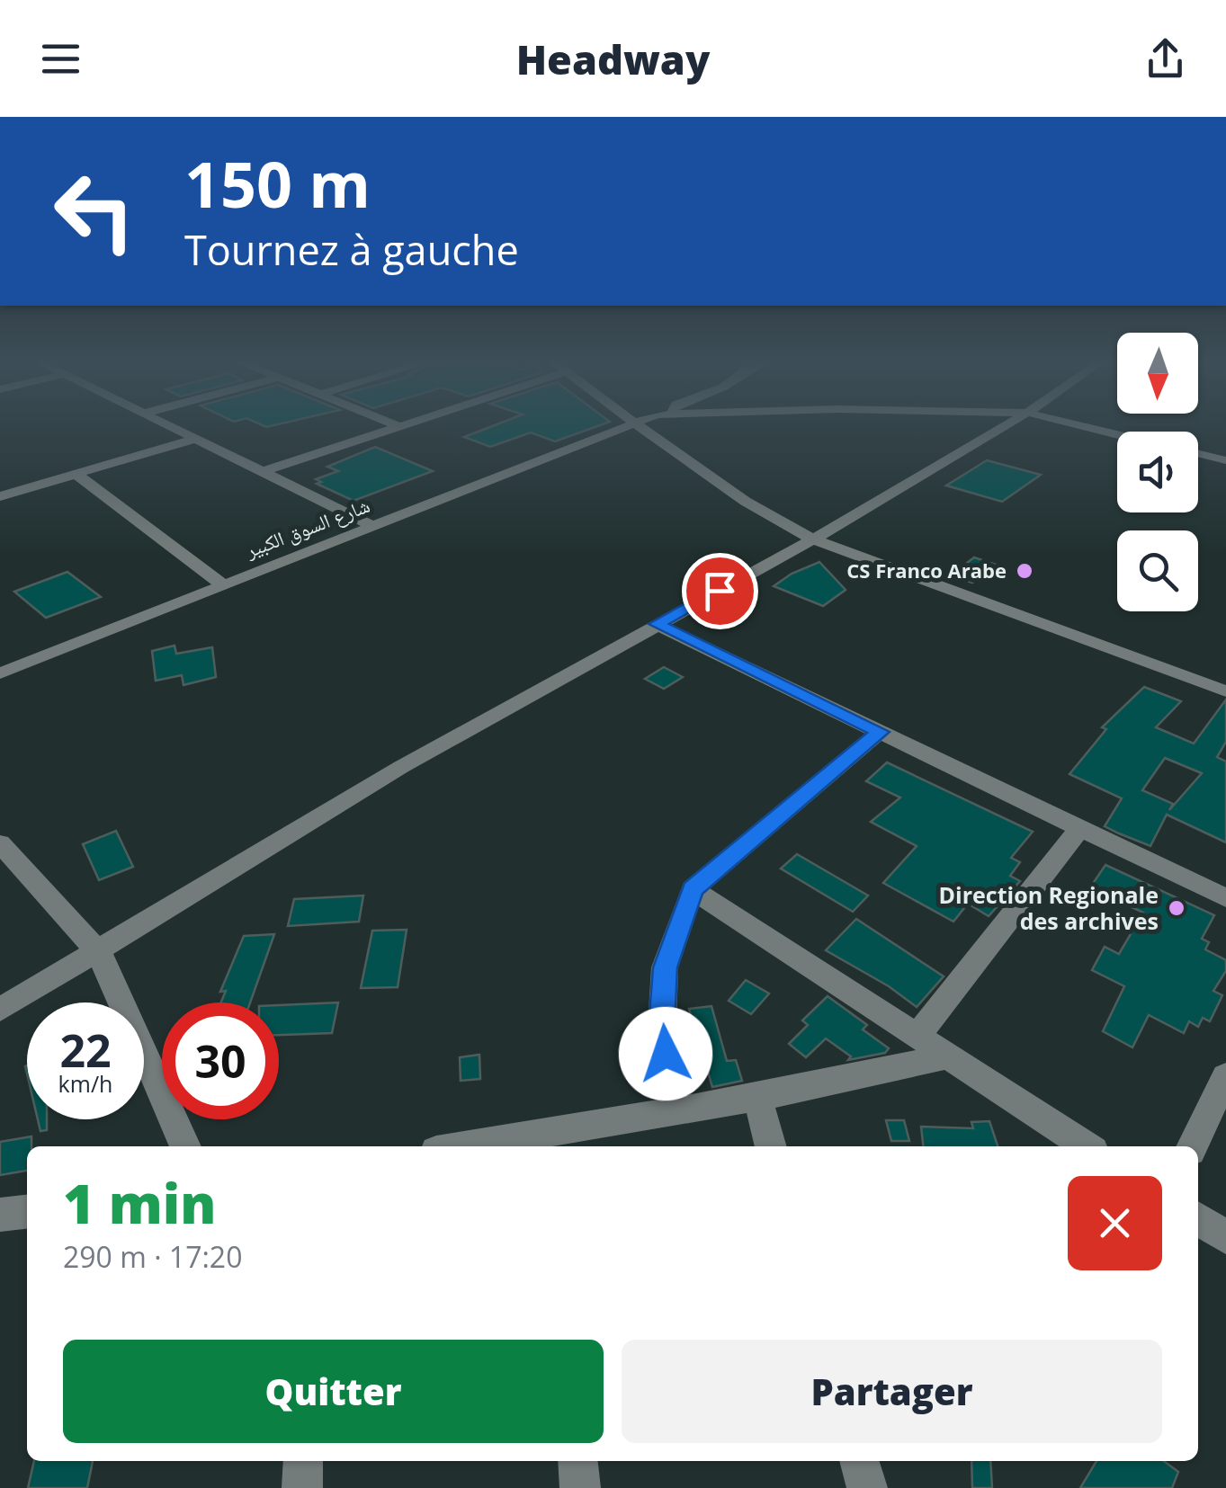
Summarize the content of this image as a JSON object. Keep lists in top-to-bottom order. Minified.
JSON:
{"streets":{"street":["شارع السوق الكبير"]},"places":["CS Franco Arabe","Direction Regionale des archives"],"north":"bottom","page":{"header":"Headway","turn":["150 m","Tournez à gauche"],"speed":"22 km/h","limit":"30","heading":["1 min","290 m · 17:20"],"buttons":["Quitter","Partager"]}}
